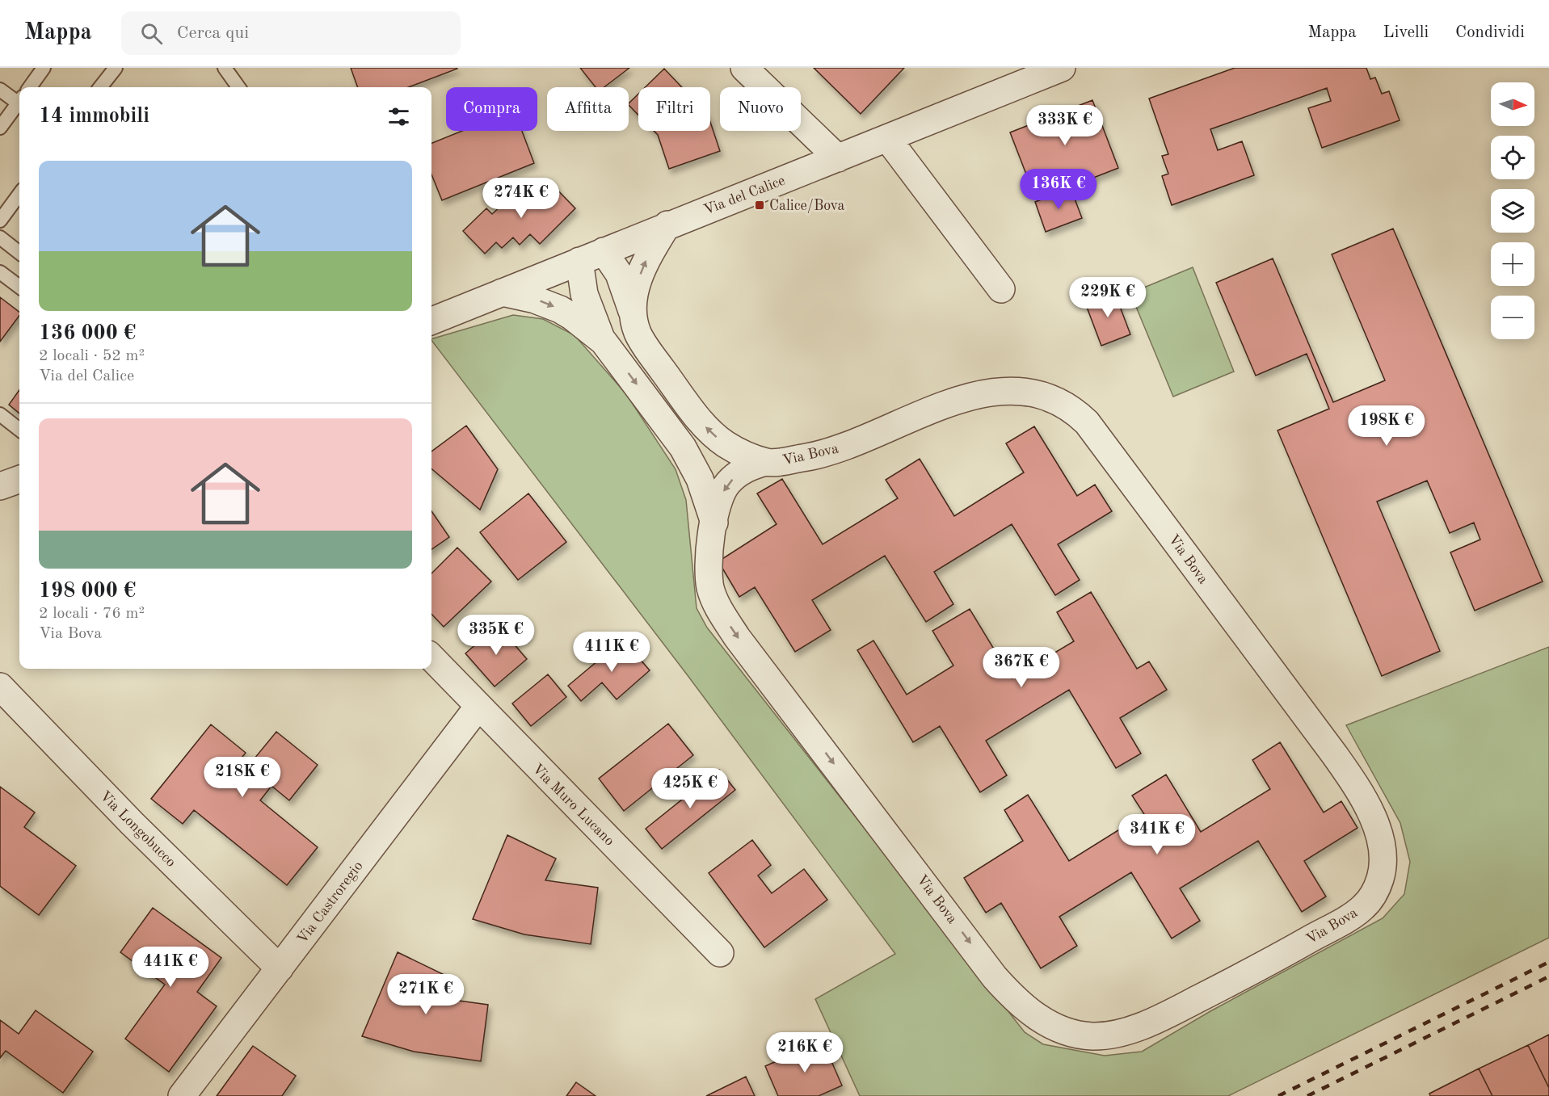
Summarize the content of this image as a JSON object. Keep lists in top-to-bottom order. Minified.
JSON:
{"streets":{"street":["Via del Calice","Via Bova","Via Muro Lucano","Via Longobucco","Via Castroregio"]},"crossings":[["Via del Calice","Via Bova"],["Via Muro Lucano","Via Castroregio"],["Via Longobucco","Via Castroregio"]],"places":{"transit":["Calice/Bova"]},"north":"right","page":{"header":"Mappa","search":"Cerca qui","nav":["Mappa","Livelli","Condividi"],"map_buttons":["+","−"],"chip":["Compra","Affitta","Filtri","Nuovo"],"heading":"14 immobili","price":["333K €","136K €","274K €","229K €","198K €","335K €","411K €","367K €","218K €","425K €","341K €","441K €","271K €","216K €"],"list":[{"name":"136 000 €","note":"2 locali · 52 m² · Via del Calice"},{"name":"198 000 €","note":"2 locali · 76 m² · Via Bova"}]}}
